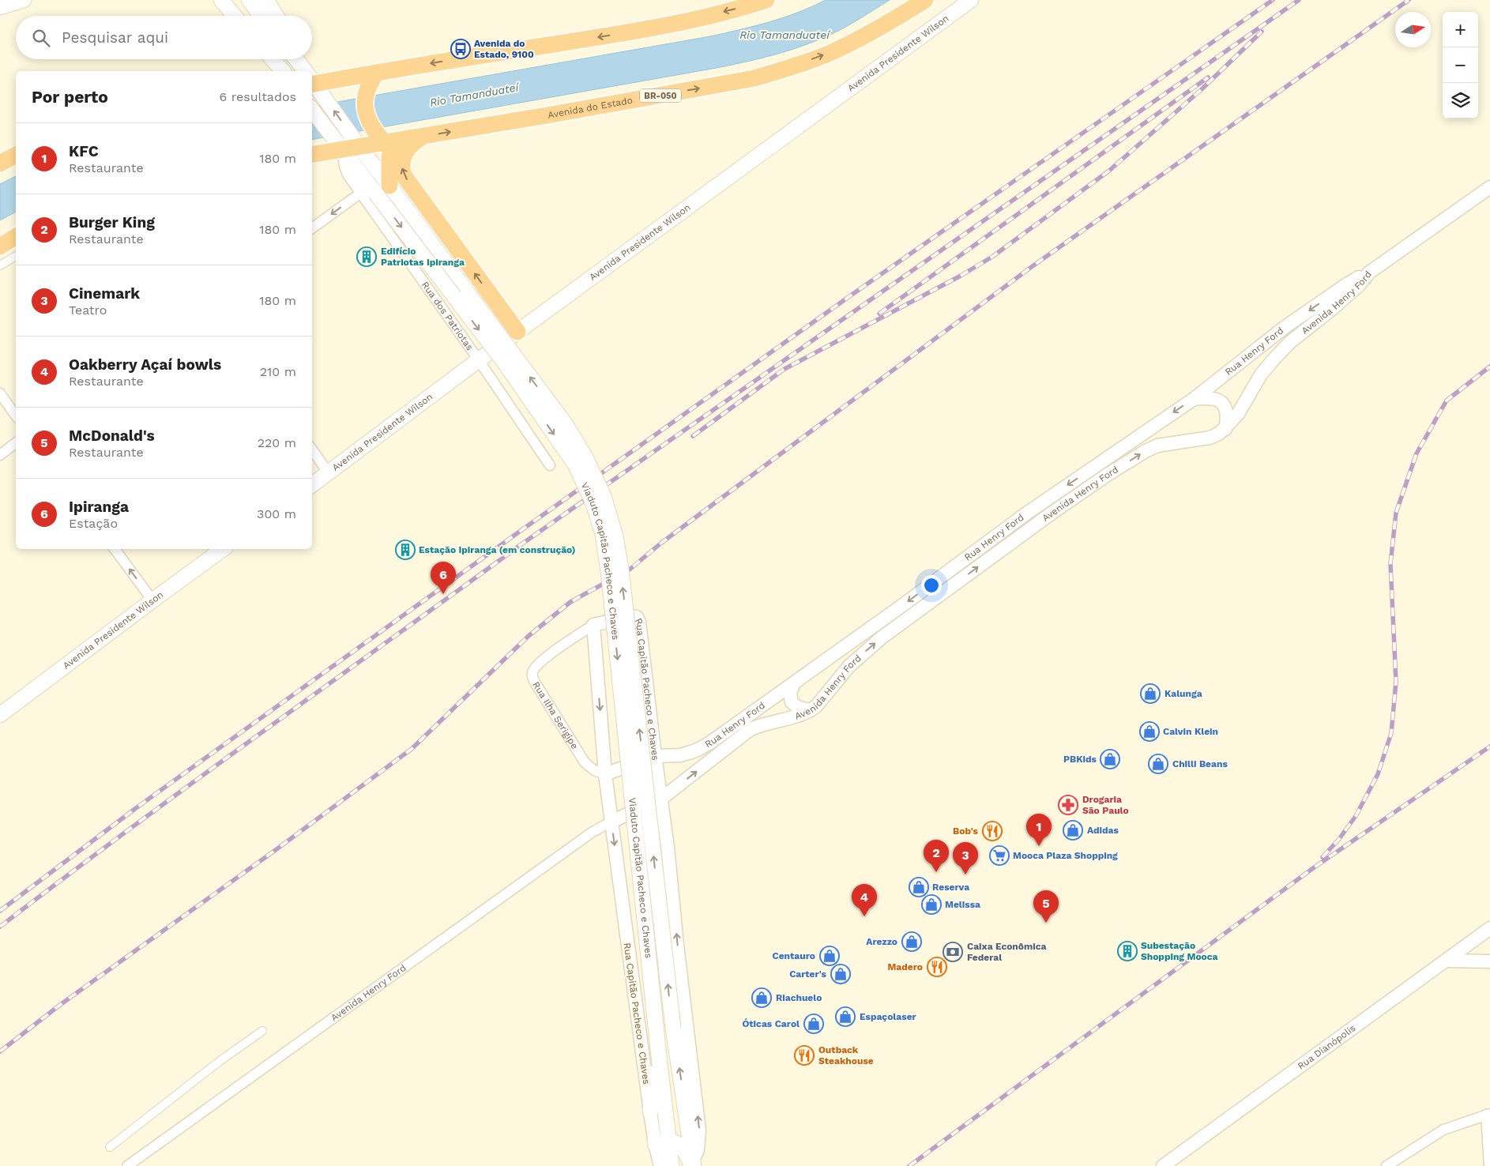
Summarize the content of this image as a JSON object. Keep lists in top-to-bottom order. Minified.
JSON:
{"streets":{"highway":["BR-050","Avenida do Estado"],"main road":["Avenida Presidente Wilson","Viaduto Capitão Pacheco e Chaves","Rua Capitão Pacheco e Chaves"],"street":["Avenida Henry Ford","Rua dos Patriotas","Rua Henry Ford","Rua Ilha Serigipe","Rua Dianópolis"]},"crossings":[["Avenida Presidente Wilson","Rua dos Patriotas"],["Avenida do Estado","Viaduto Capitão Pacheco e Chaves"],["Avenida Henry Ford","Rua Henry Ford"],["Avenida Henry Ford","Rua Capitão Pacheco e Chaves"],["Rua dos Patriotas","Viaduto Capitão Pacheco e Chaves"],["Rua Henry Ford","Rua Capitão Pacheco e Chaves"],["Rua Henry Ford","Rua Ilha Serigipe"],["Viaduto Capitão Pacheco e Chaves","Rua Capitão Pacheco e Chaves"],["Rua Capitão Pacheco e Chaves","Rua Ilha Serigipe"]],"one_way":["Avenida Henry Ford","Rua Henry Ford"],"water":["Rio Tamanduateí"],"places":{"bus stop":["Avenida do Estado, 9100"],"building":["Edifício Patriotas Ipiranga","Estação Ipiranga (em construção)","Subestação Shopping Mooca"],"shop":["Kalunga","Calvin Klein","PBKids","Chilli Beans","Adidas","Reserva","Melissa","Arezzo","Centauro","Carter's","Riachuelo","Espaçolaser","Óticas Carol"],"pharmacy":["Drogaria São Paulo"],"restaurant":["Bob's","Madero","Outback Steakhouse"],"supermarket":["Mooca Plaza Shopping"],"bank":["Caixa Econômica Federal"]},"north":"right","page":{"map_buttons":["+","−"],"search":"Pesquisar aqui","heading":["Por perto","6 resultados"],"list":[{"mark":"1","name":"KFC","note":"Restaurante","value":"180 m"},{"mark":"2","name":"Burger King","note":"Restaurante","value":"180 m"},{"mark":"3","name":"Cinemark","note":"Teatro","value":"180 m"},{"mark":"4","name":"Oakberry Açaí bowls","note":"Restaurante","value":"210 m"},{"mark":"5","name":"McDonald's","note":"Restaurante","value":"220 m"},{"mark":"6","name":"Ipiranga","note":"Estação","value":"300 m"}],"pins":["6","1","2","3","4","5"]}}
